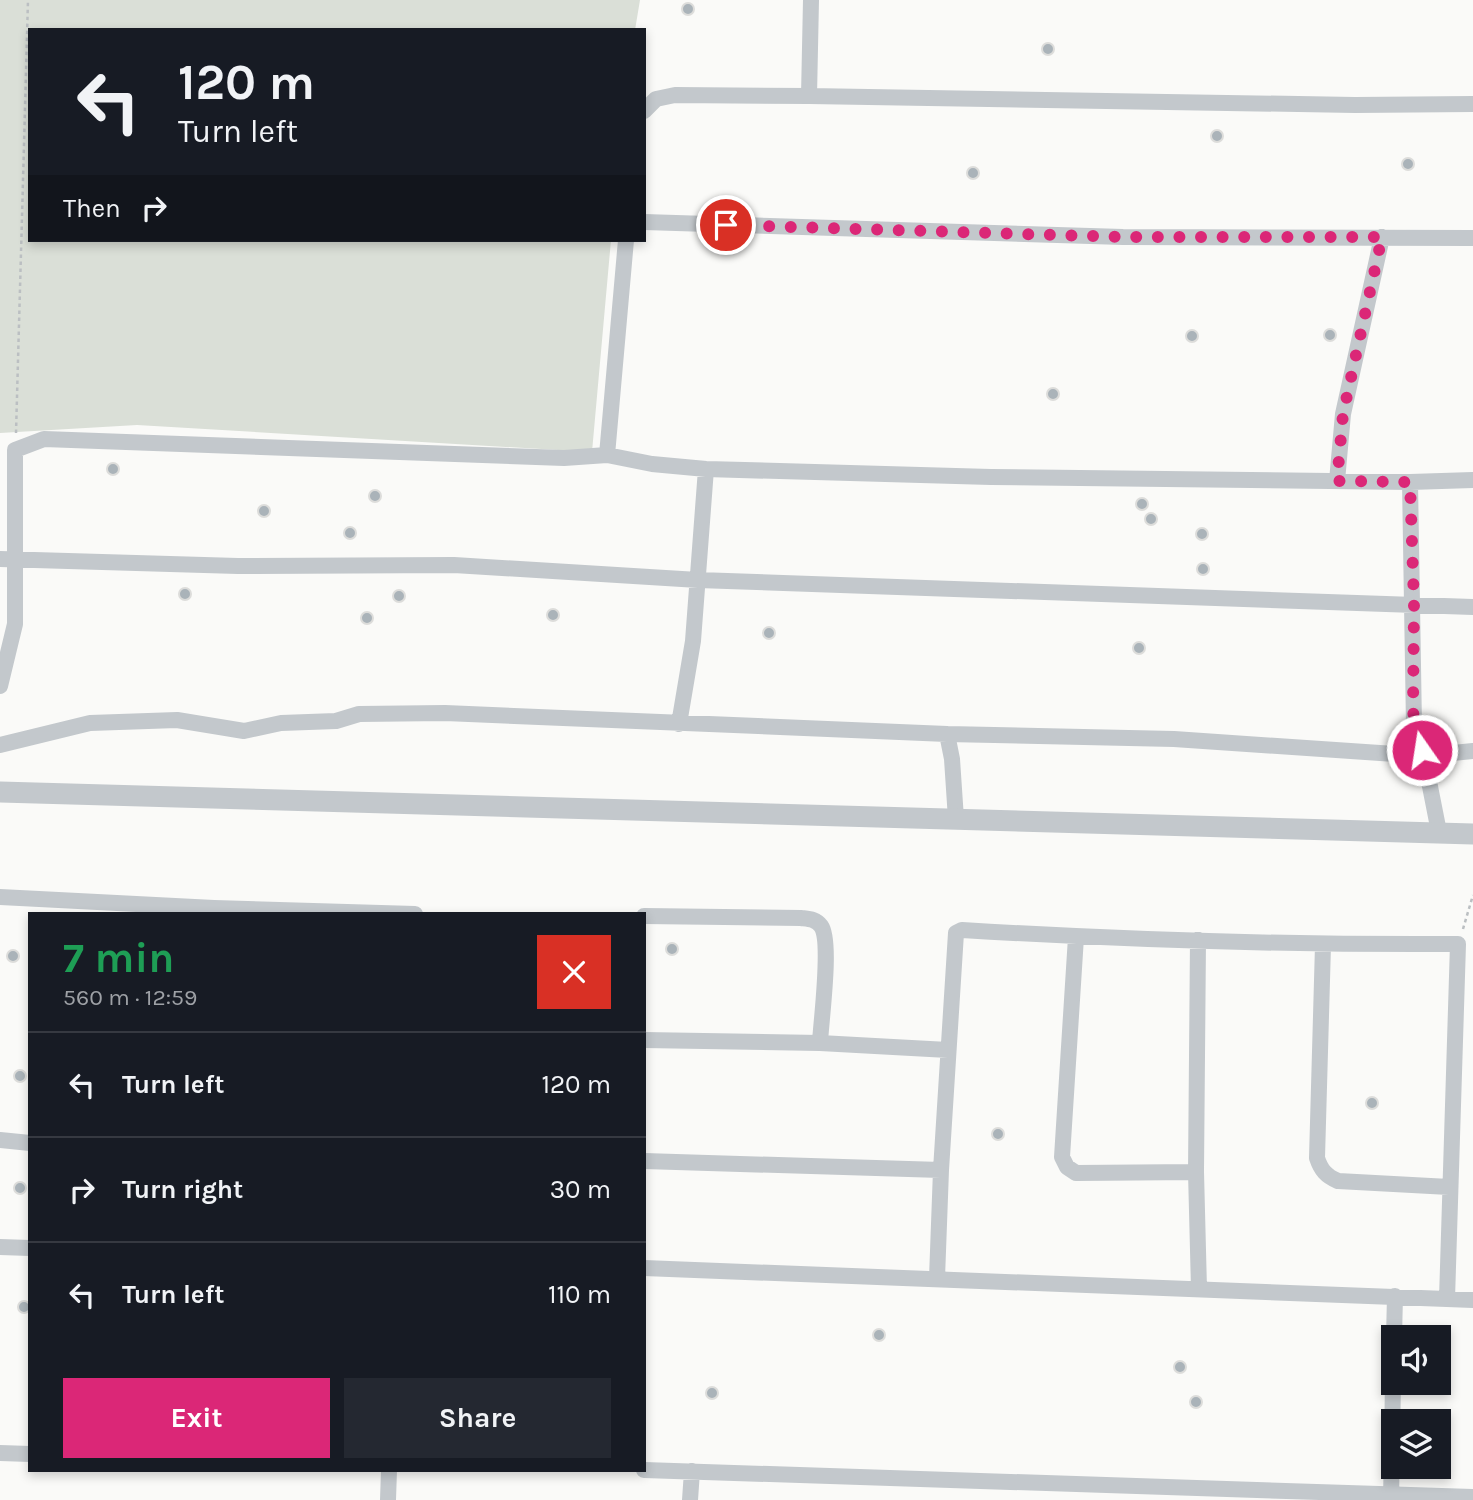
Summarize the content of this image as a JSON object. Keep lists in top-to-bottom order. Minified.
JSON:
{"page":{"turn":["120 m","Turn left"],"then":"Then","heading":["7 min","560 m · 12:59"],"list":[{"name":"Turn left","value":"120 m"},{"name":"Turn right","value":"30 m"},{"name":"Turn left","value":"110 m"}],"buttons":["Exit","Share"]}}
